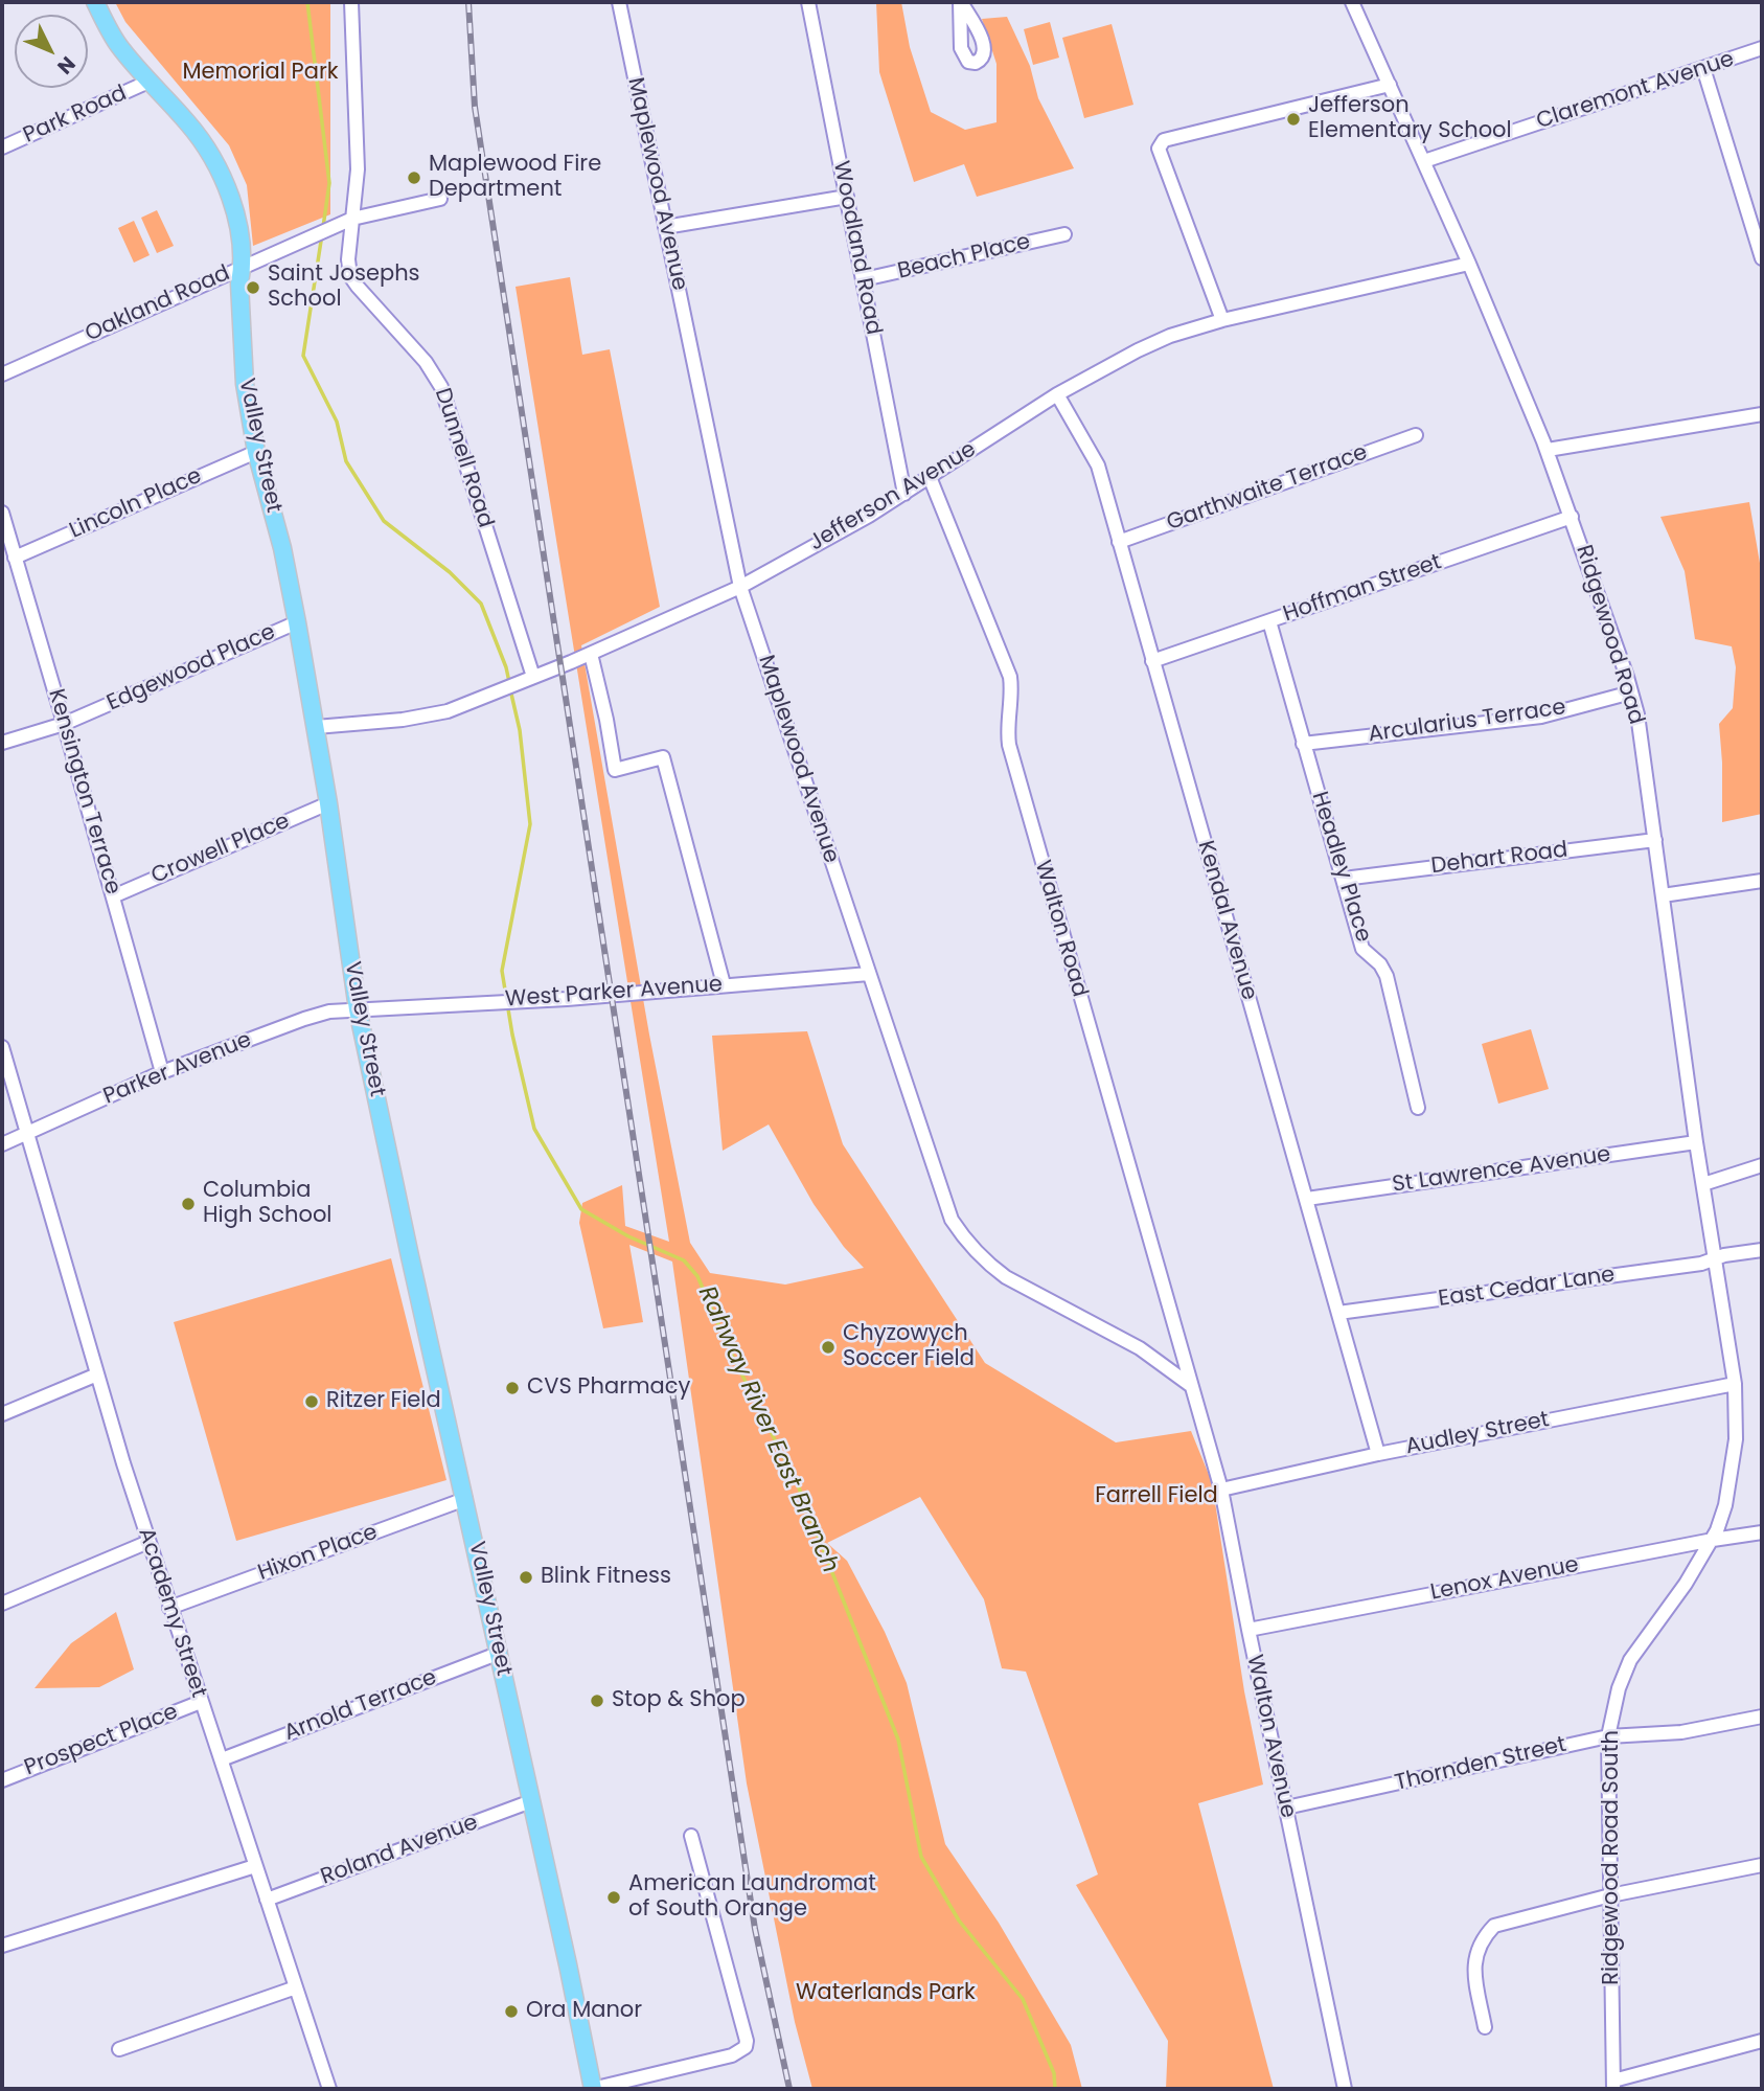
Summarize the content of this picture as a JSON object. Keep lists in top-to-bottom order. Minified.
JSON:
{"streets":{"main road":["Valley Street"],"street":["Claremont Avenue","Park Road","Maplewood Avenue","Woodland Road","Beach Place","Oakland Road","Dunnell Road","Garthwaite Terrace","Jefferson Avenue","Lincoln Place","Hoffman Street","Ridgewood Road","Edgewood Place","Arcularius Terrace","Kensington Terrace","Crowell Place","Dehart Road","Headley Place","Kendal Avenue","Walton Road","West Parker Avenue","Parker Avenue","St Lawrence Avenue","East Cedar Lane","Audley Street","Hixon Place","Lenox Avenue","Academy Street","Arnold Terrace","Walton Avenue","Prospect Place","Thornden Street","Roland Avenue","Ridgewood Road South"]},"crossings":[["Claremont Avenue","Ridgewood Road"],["Park Road","Valley Street"],["Maplewood Avenue","Jefferson Avenue"],["Maplewood Avenue","Walton Road"],["Maplewood Avenue","West Parker Avenue"],["Maplewood Avenue","Walton Avenue"],["Woodland Road","Beach Place"],["Woodland Road","Jefferson Avenue"],["Oakland Road","Valley Street"],["Oakland Road","Dunnell Road"],["Valley Street","Jefferson Avenue"],["Valley Street","Lincoln Place"],["Valley Street","Edgewood Place"],["Valley Street","Crowell Place"],["Valley Street","West Parker Avenue"],["Valley Street","Parker Avenue"],["Valley Street","Hixon Place"],["Valley Street","Arnold Terrace"],["Valley Street","Roland Avenue"],["Dunnell Road","Jefferson Avenue"],["Garthwaite Terrace","Kendal Avenue"],["Jefferson Avenue","Ridgewood Road"],["Jefferson Avenue","Kendal Avenue"],["Jefferson Avenue","Walton Road"],["Lincoln Place","Kensington Terrace"],["Hoffman Street","Ridgewood Road"],["Hoffman Street","Headley Place"],["Hoffman Street","Kendal Avenue"],["Ridgewood Road","Arcularius Terrace"],["Ridgewood Road","Dehart Road"],["Ridgewood Road","St Lawrence Avenue"],["Ridgewood Road","East Cedar Lane"],["Ridgewood Road","Ridgewood Road South"],["Edgewood Place","Kensington Terrace"],["Arcularius Terrace","Headley Place"],["Kensington Terrace","Crowell Place"],["Kensington Terrace","Parker Avenue"],["Dehart Road","Headley Place"],["Kendal Avenue","St Lawrence Avenue"],["Kendal Avenue","East Cedar Lane"],["Kendal Avenue","Audley Street"],["Walton Road","Walton Avenue"],["West Parker Avenue","Parker Avenue"],["Parker Avenue","Academy Street"],["Audley Street","Walton Avenue"],["Audley Street","Ridgewood Road South"],["Hixon Place","Academy Street"],["Lenox Avenue","Walton Avenue"],["Lenox Avenue","Ridgewood Road South"],["Academy Street","Arnold Terrace"],["Academy Street","Prospect Place"],["Academy Street","Roland Avenue"],["Walton Avenue","Thornden Street"],["Thornden Street","Ridgewood Road South"]],"water":["Rahway River East Branch"],"parks":["Memorial Park","Farrell Field","Waterlands Park"],"places":["Jefferson Elementary School","Maplewood Fire Department","Saint Josephs School","Columbia High School","Chyzowych Soccer Field","CVS Pharmacy","Ritzer Field","Blink Fitness","Stop & Shop","American Laundromat of South Orange","Ora Manor"],"north":"bottom right"}
